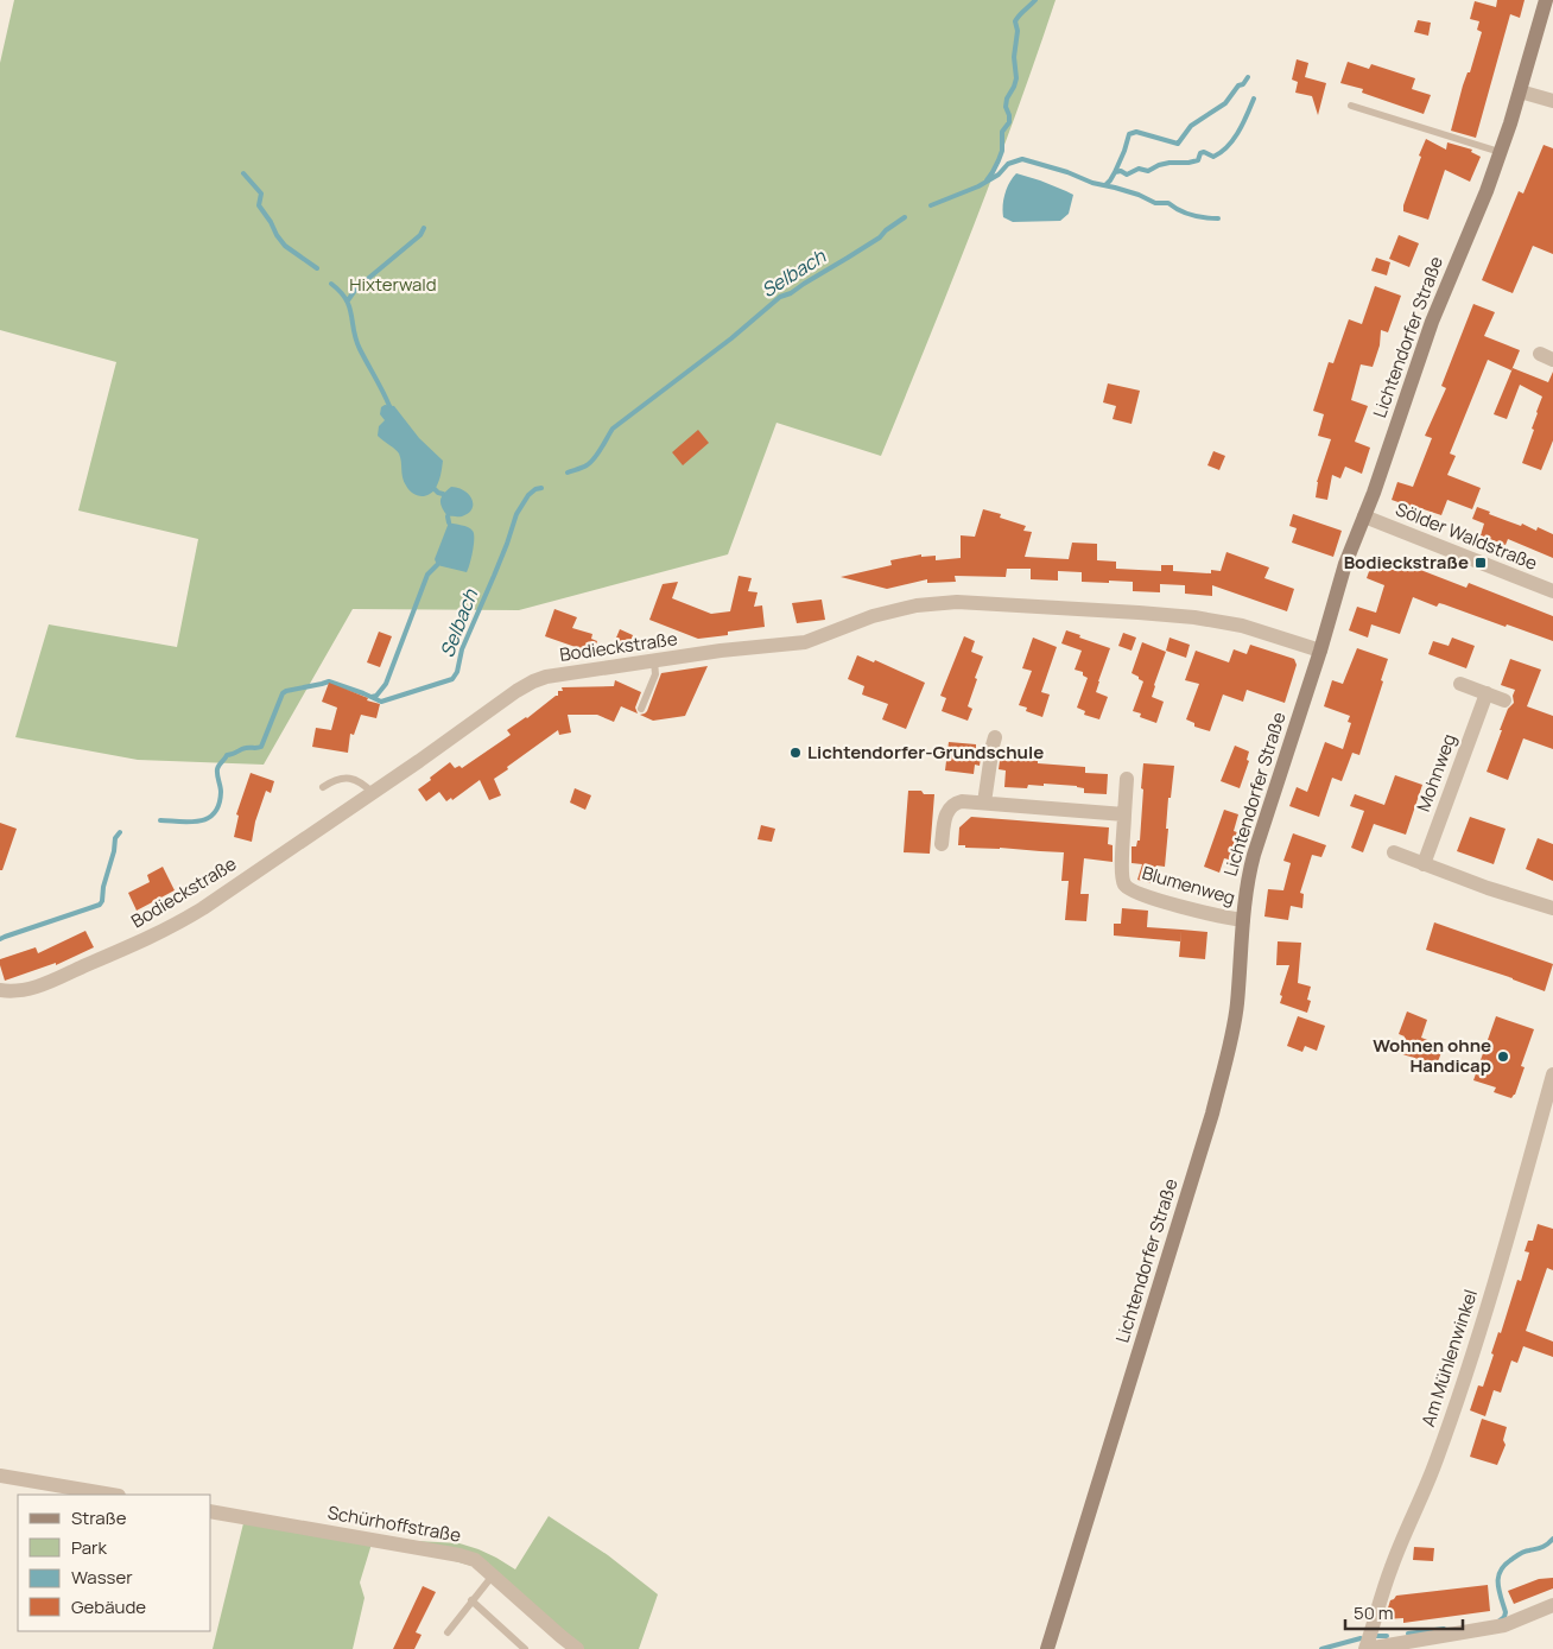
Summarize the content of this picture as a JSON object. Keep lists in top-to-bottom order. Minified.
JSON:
{"streets":{"main road":["Lichtendorfer Straße"],"street":["Sölder Waldstraße","Bodieckstraße","Mohnweg","Blumenweg","Am Mühlenwinkel","Schürhoffstraße"]},"crossings":[["Lichtendorfer Straße","Sölder Waldstraße"],["Lichtendorfer Straße","Bodieckstraße"],["Lichtendorfer Straße","Blumenweg"]],"water":["Selbach"],"parks":["Hixterwald"],"places":{"transit":["Bodieckstraße"],"other":["Lichtendorfer-Grundschule","Wohnen ohne Handicap"]},"legend":["Straße","Park","Wasser","Gebäude"],"scale_bar":"50 m"}
